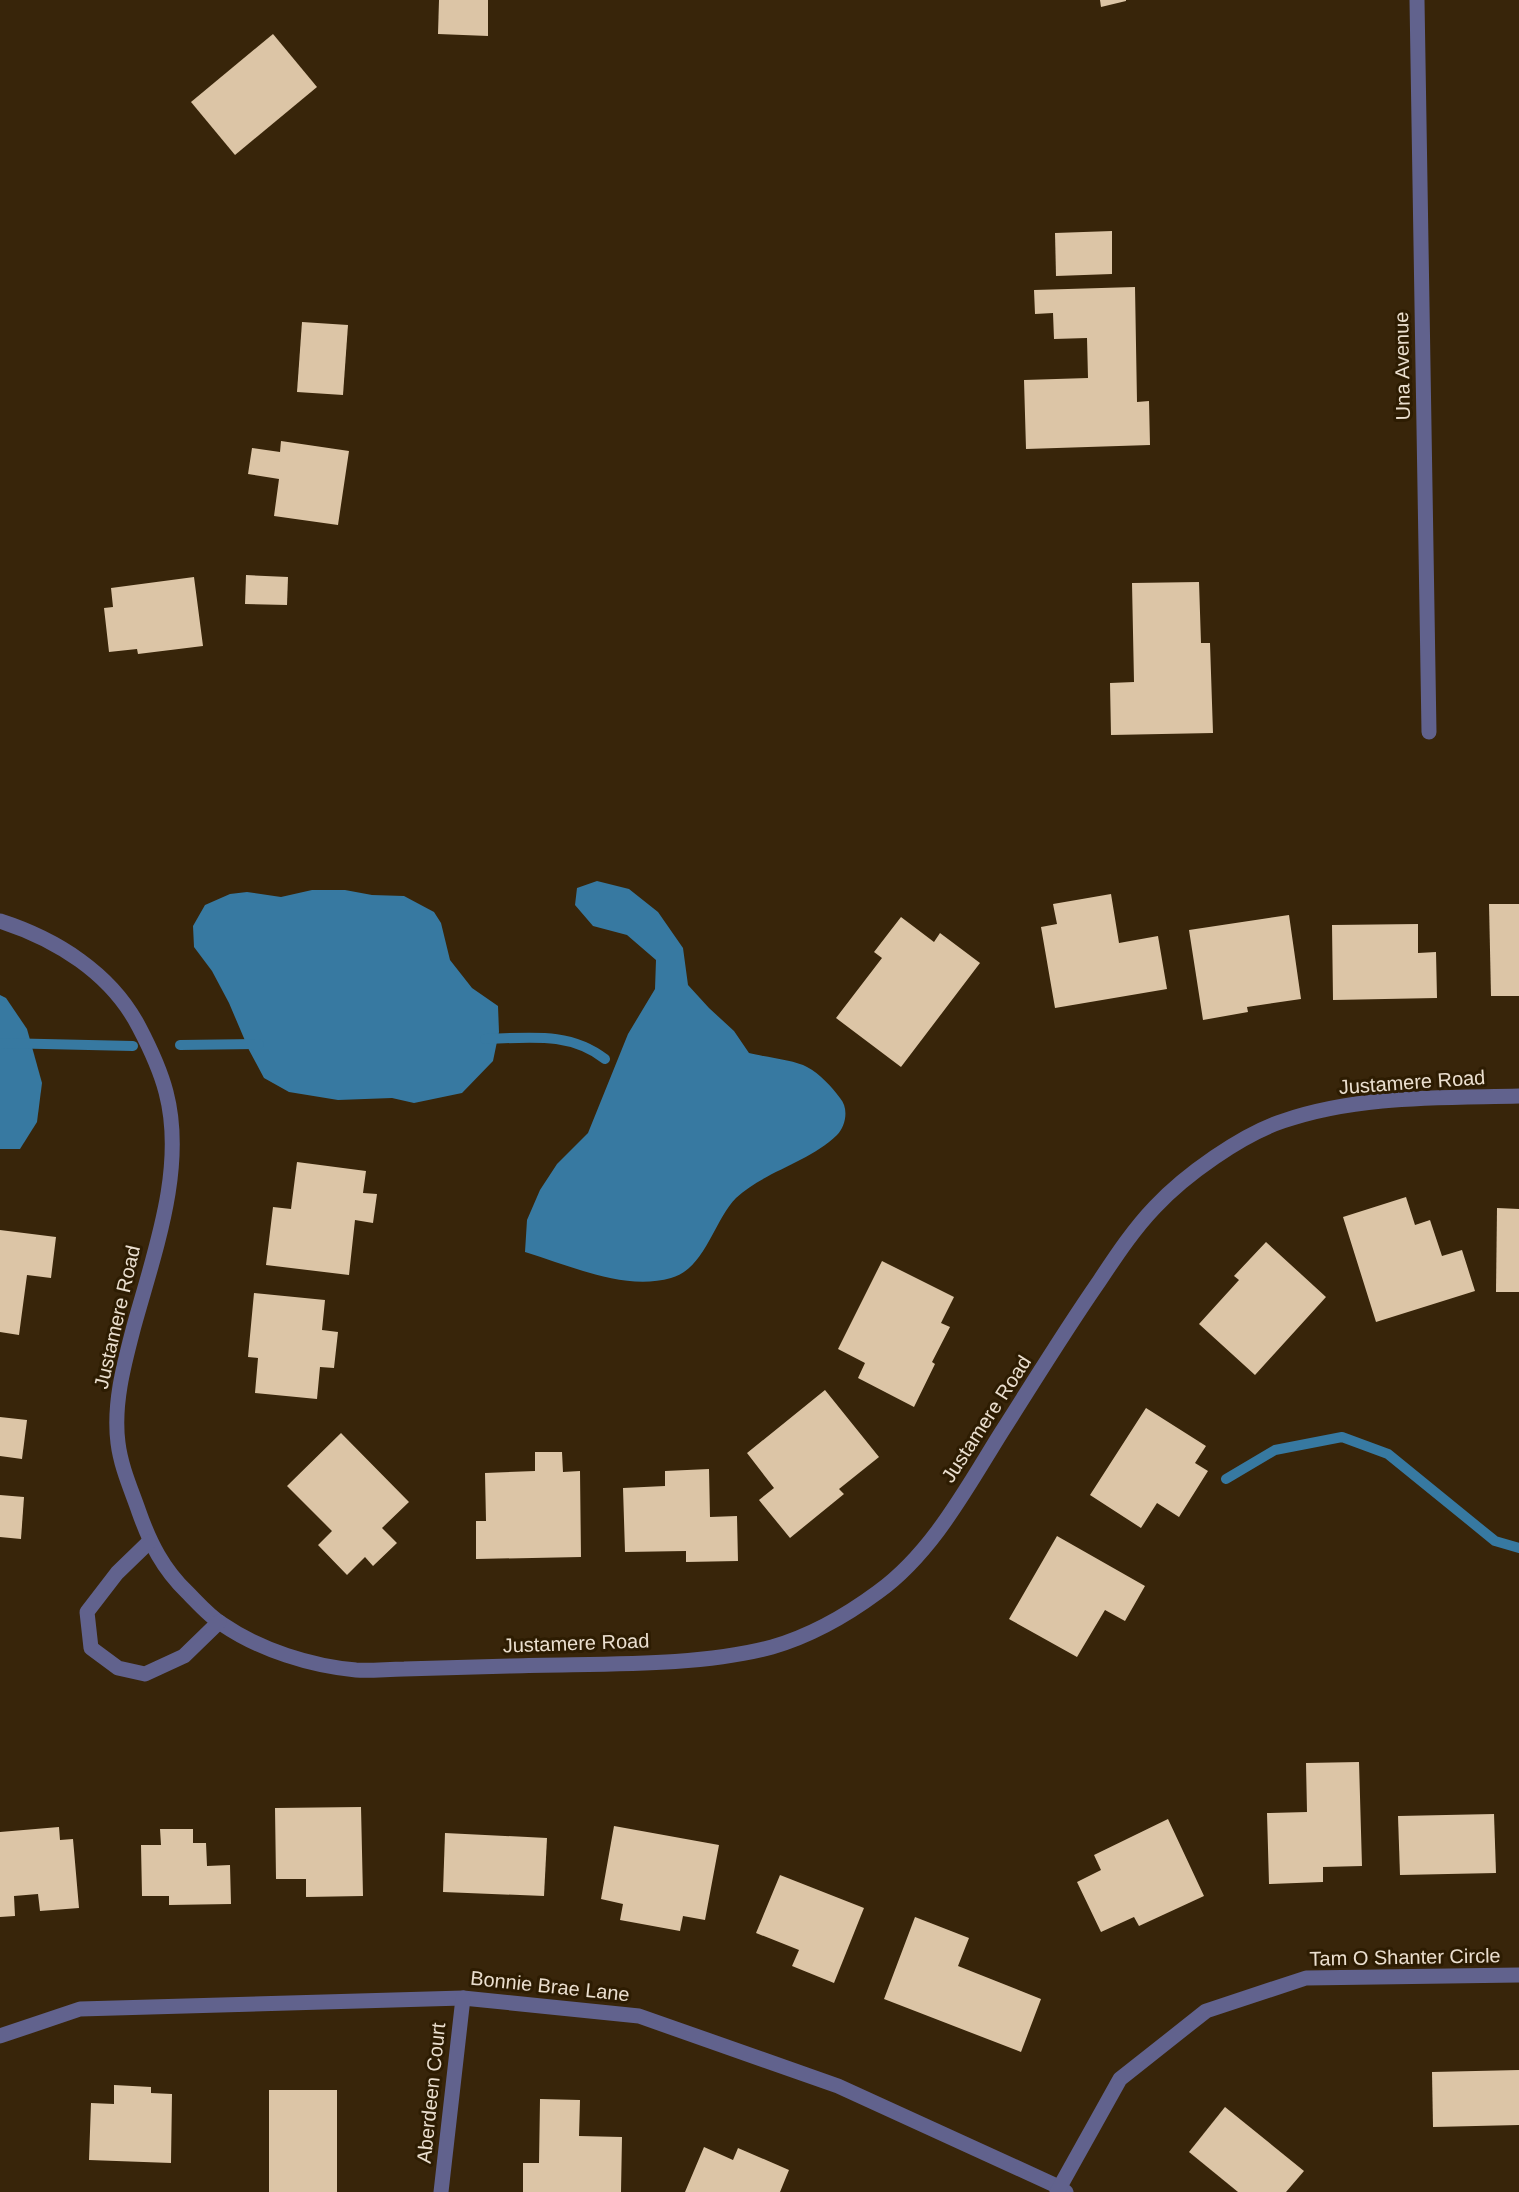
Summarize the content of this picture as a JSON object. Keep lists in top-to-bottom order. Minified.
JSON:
{"streets":{"street":["Una Avenue","Justamere Road","Tam O Shanter Circle","Bonnie Brae Lane","Aberdeen Court"]},"crossings":[["Tam O Shanter Circle","Bonnie Brae Lane"],["Bonnie Brae Lane","Aberdeen Court"]]}
